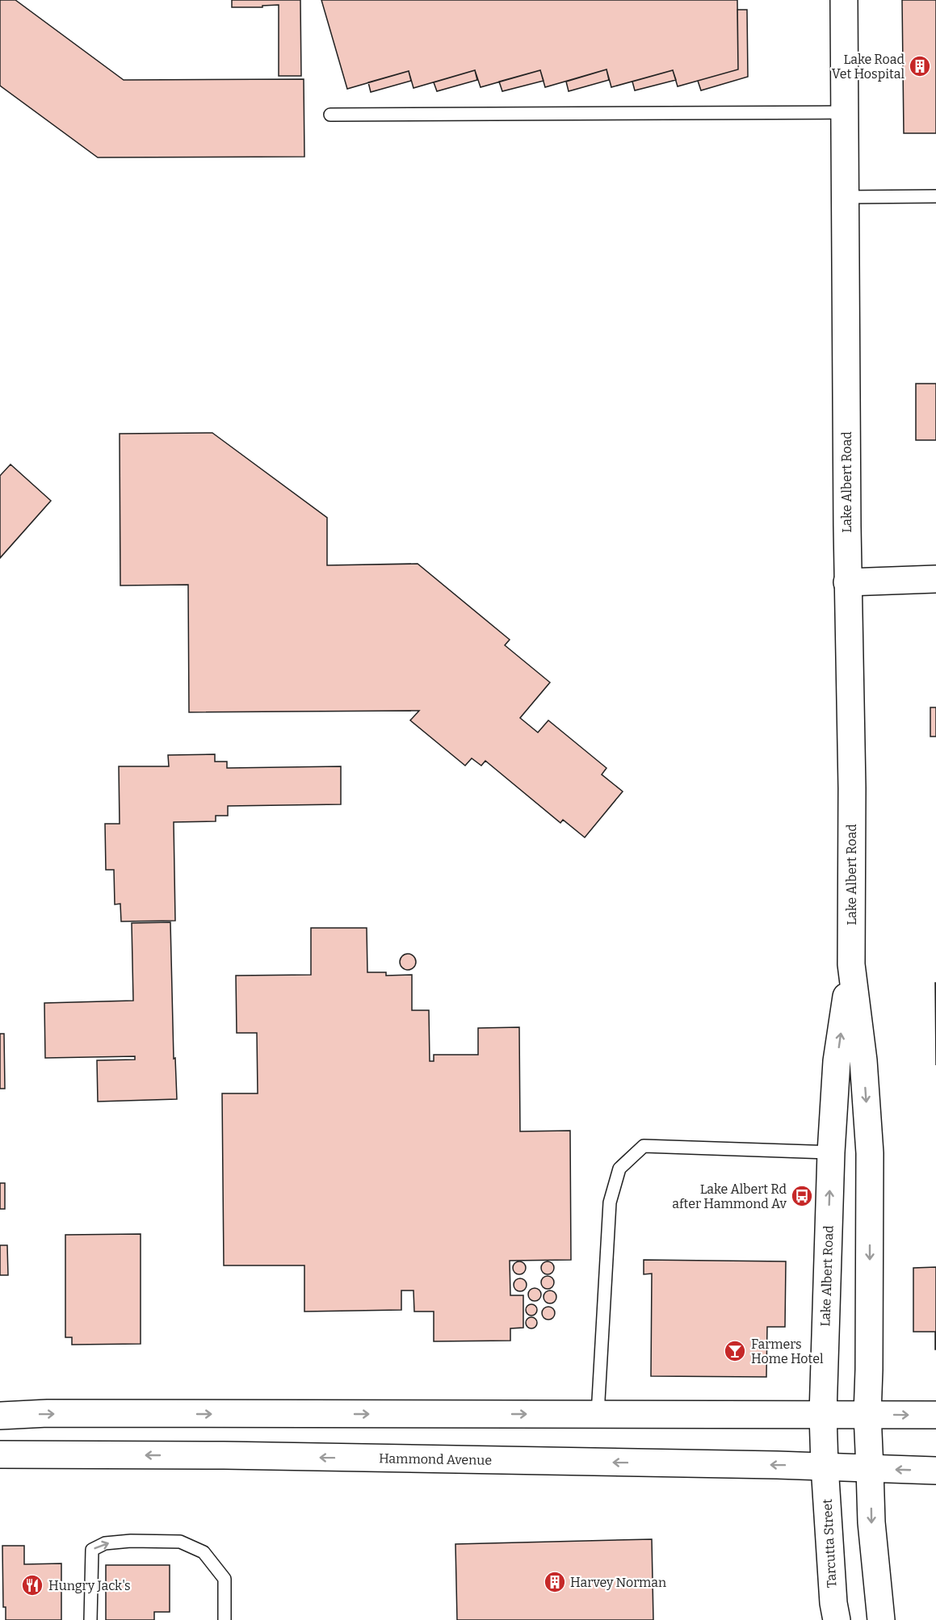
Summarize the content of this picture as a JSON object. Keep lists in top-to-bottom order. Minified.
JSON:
{"streets":{"main road":["Lake Albert Road","Hammond Avenue","Tarcutta Street"]},"crossings":[["Lake Albert Road","Hammond Avenue"],["Lake Albert Road","Tarcutta Street"],["Hammond Avenue","Tarcutta Street"]],"places":{"building":["Lake Road Vet Hospital","Harvey Norman"],"bus stop":["Lake Albert Rd after Hammond Av"],"bar":["Farmers Home Hotel"],"restaurant":["Hungry Jack's"]}}
